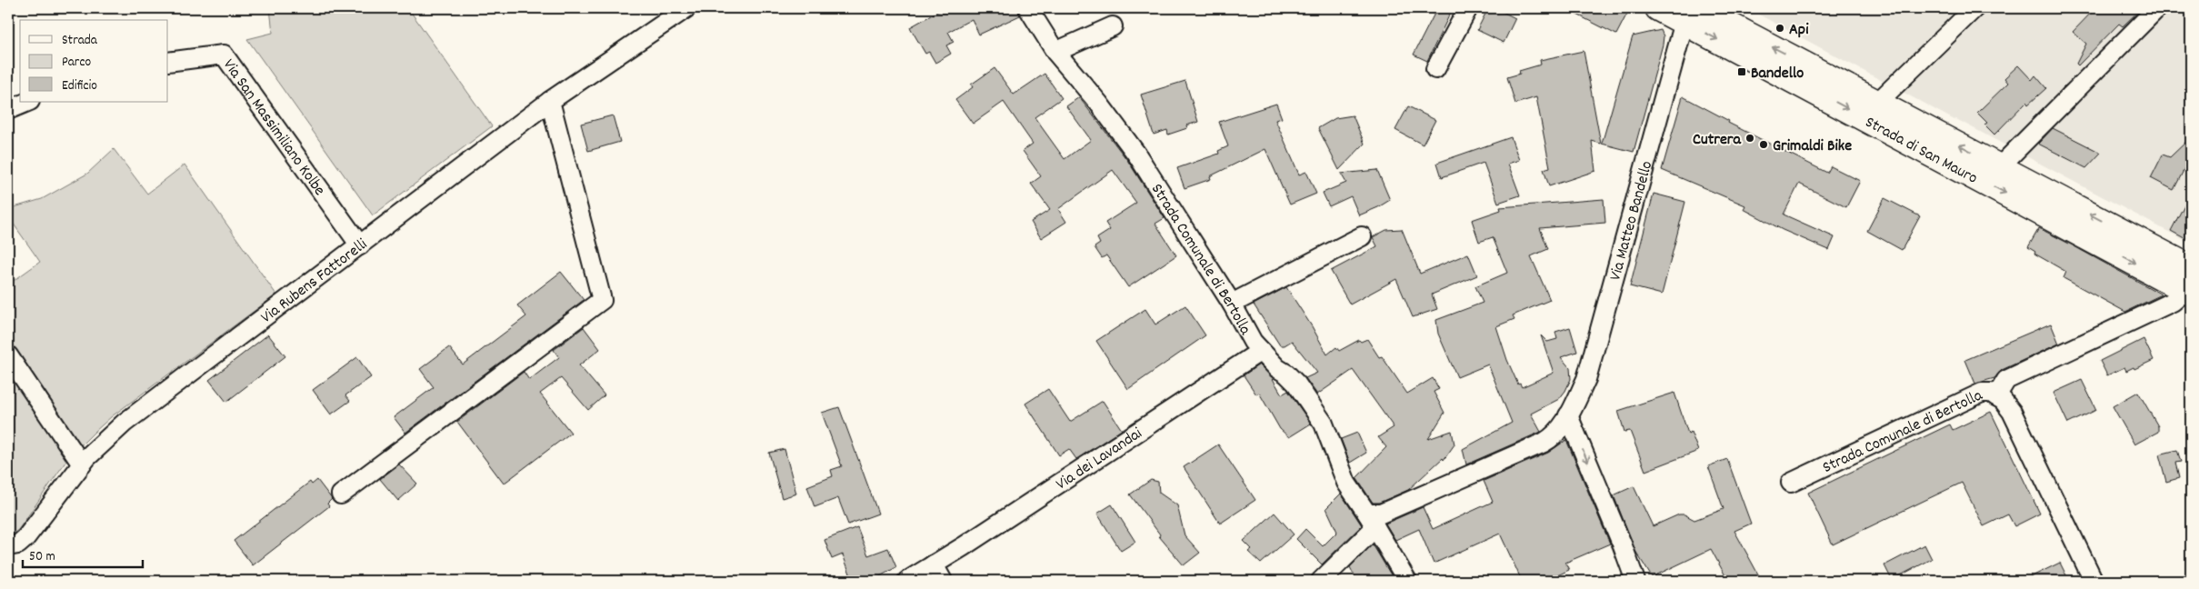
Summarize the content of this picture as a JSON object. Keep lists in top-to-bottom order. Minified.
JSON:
{"streets":{"main road":["Strada di San Mauro"],"street":["Via San Massimiliano Kolbe","Via Matteo Bandello","Strada Comunale di Bertolla","Via Rubens Fattorelli","Via dei Lavandai"]},"crossings":[["Via San Massimiliano Kolbe","Via Rubens Fattorelli"],["Strada di San Mauro","Via Matteo Bandello"],["Strada Comunale di Bertolla","Via dei Lavandai"]],"places":{"other":["Api","Cutrera","Grimaldi Bike"],"transit":["Bandello"]},"legend":["Strada","Parco","Edificio"],"scale_bar":"50 m"}
